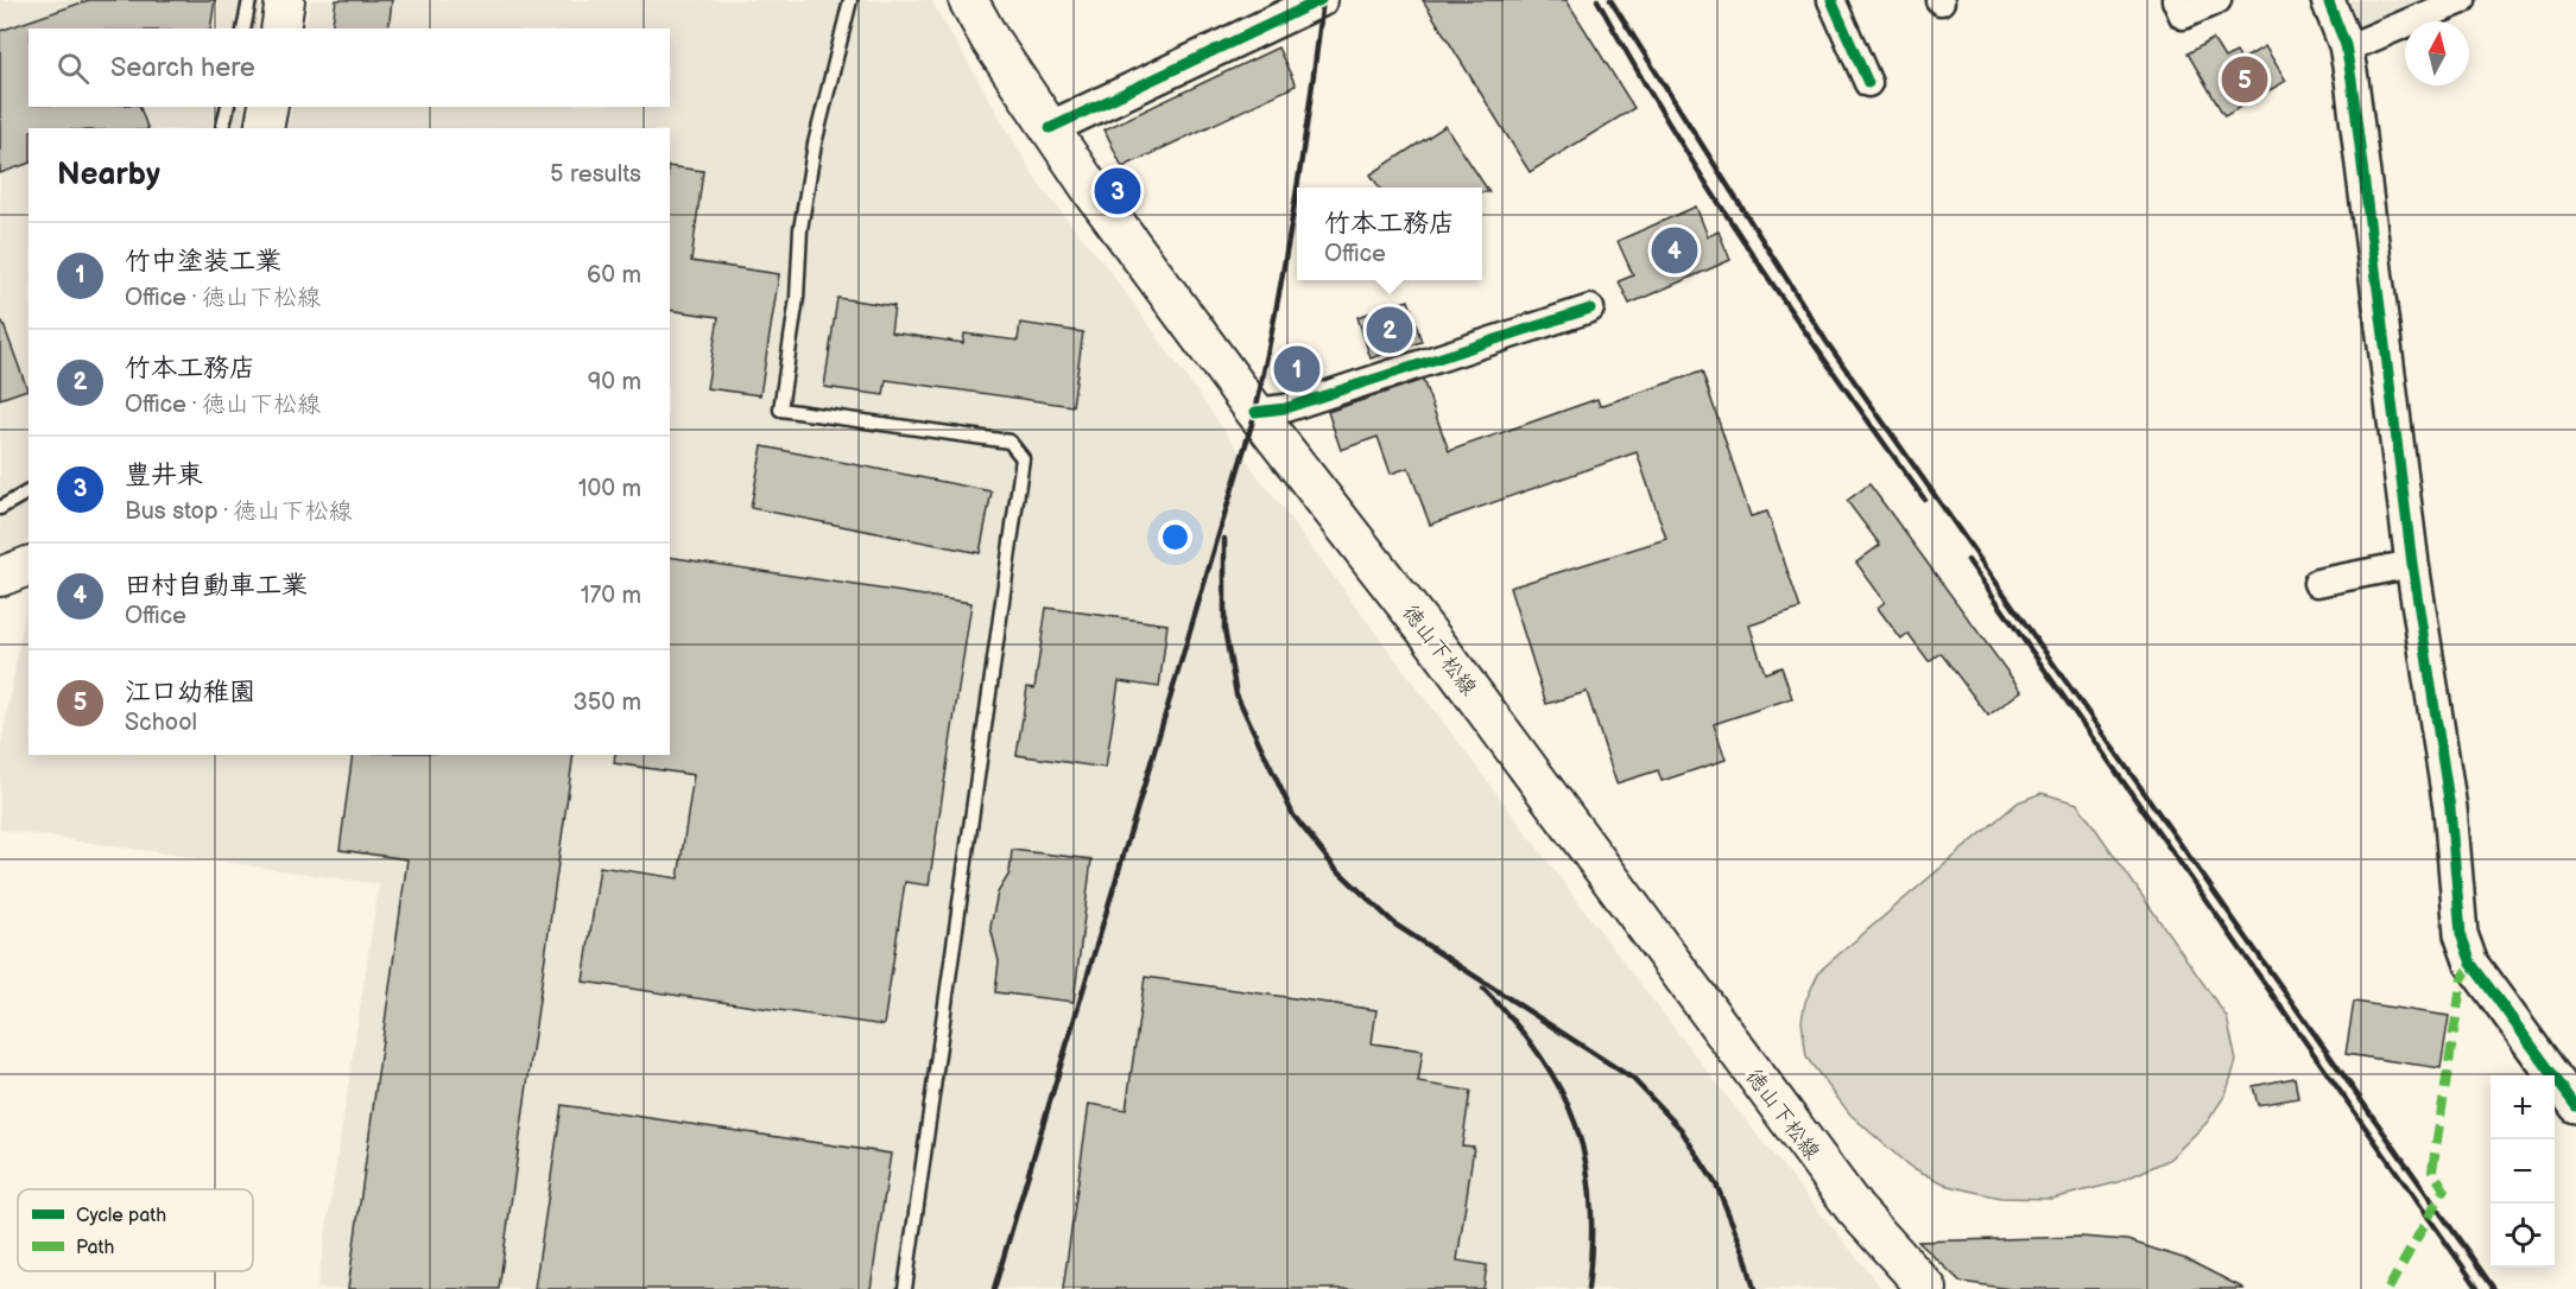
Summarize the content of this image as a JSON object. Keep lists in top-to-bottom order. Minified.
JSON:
{"streets":{"main road":["徳山下松線"]},"legend":["Cycle path","Path"],"north":"top","page":{"search":"Search here","pins":["5","3","4","2","1"],"heading":["Nearby","5 results"],"popup":["竹本工務店","Office"],"list":[{"mark":"1","name":"竹中塗装工業","note":"Office · 徳山下松線","value":"60 m"},{"mark":"2","name":"竹本工務店","note":"Office · 徳山下松線","value":"90 m"},{"mark":"3","name":"豊井東","note":"Bus stop · 徳山下松線","value":"100 m"},{"mark":"4","name":"田村自動車工業","note":"Office","value":"170 m"},{"mark":"5","name":"江口幼稚園","note":"School","value":"350 m"}],"map_buttons":["+","−"]}}
